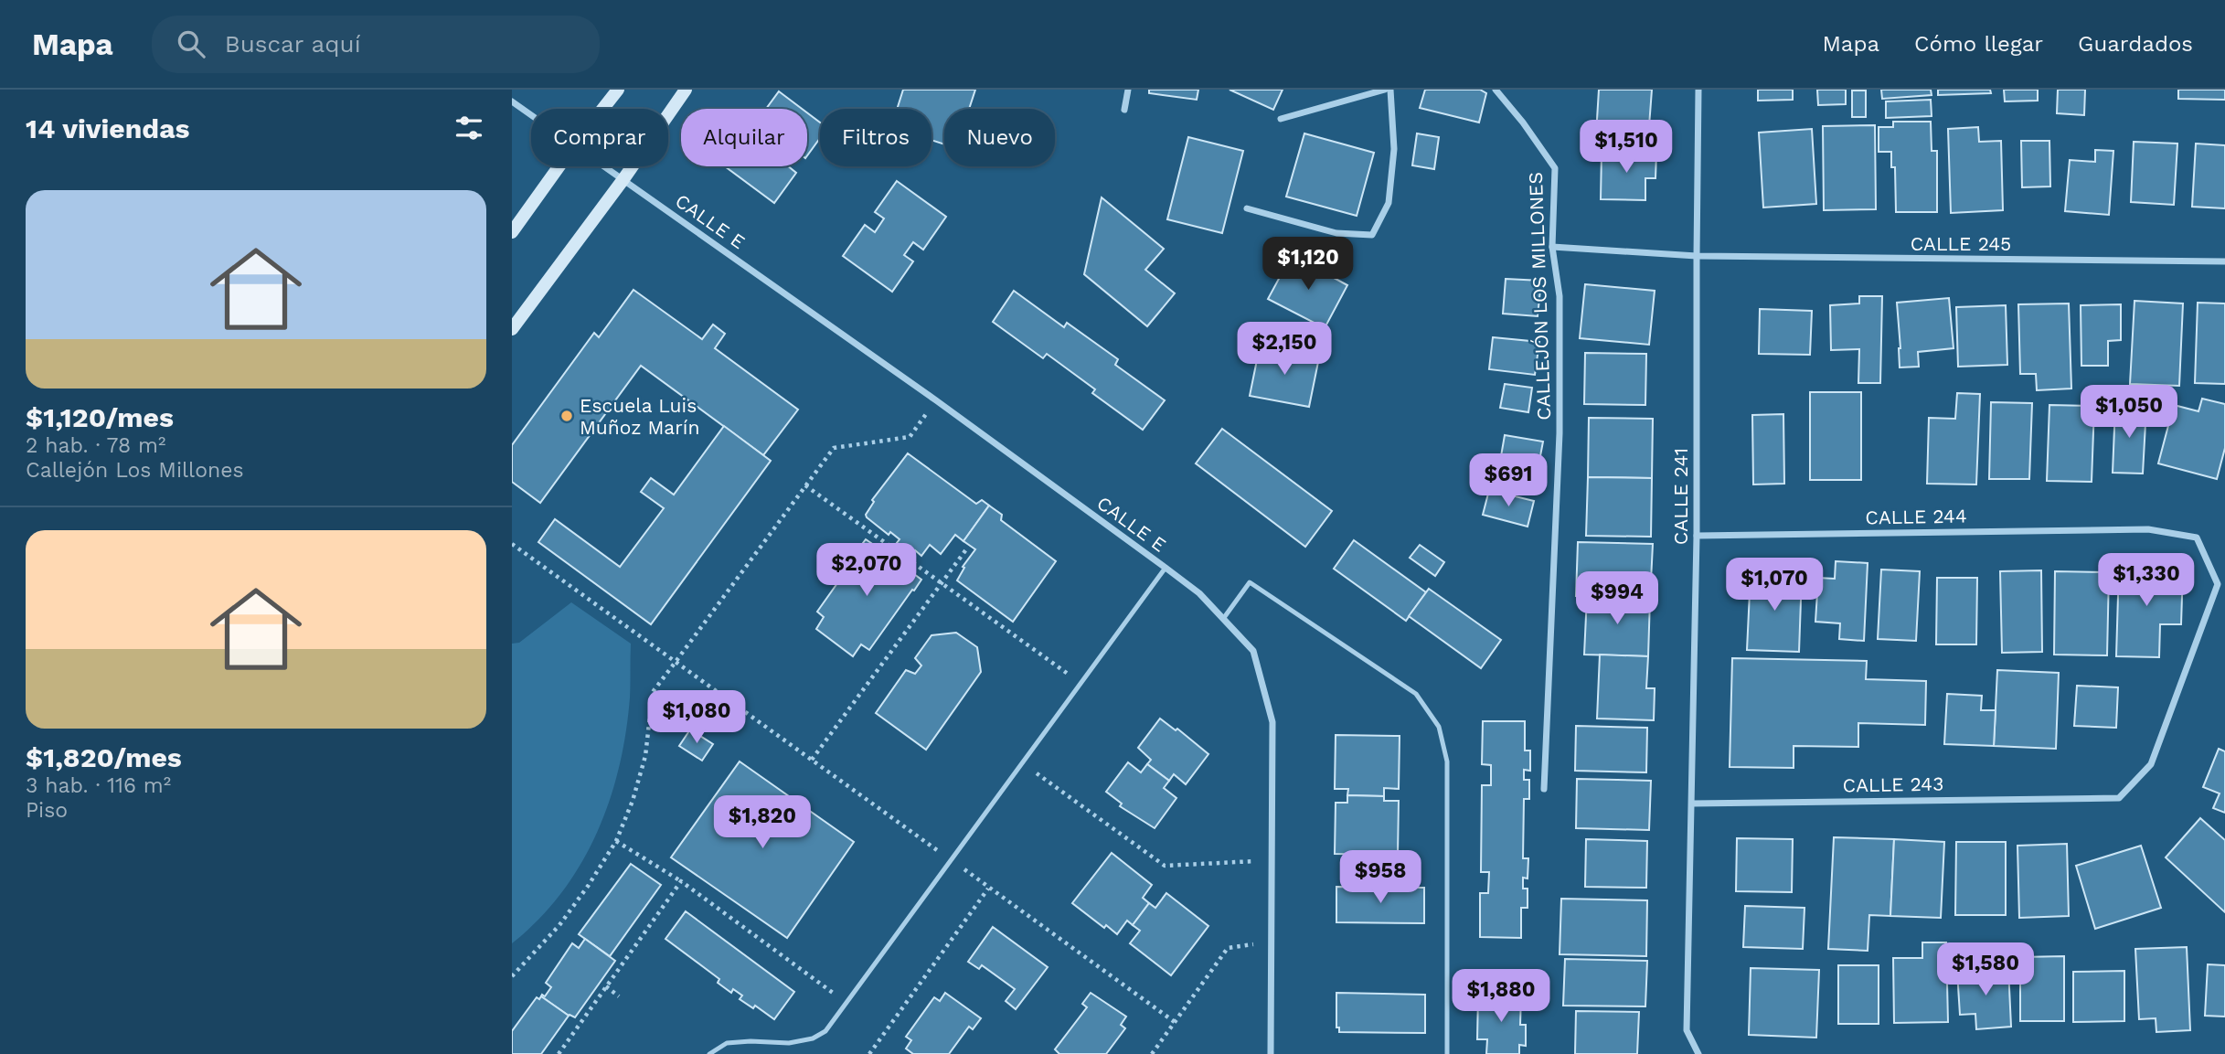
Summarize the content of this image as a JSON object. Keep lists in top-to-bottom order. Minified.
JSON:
{"streets":{"street":["CALLE E","CALLE 245","CALLEJÓN LOS MILLONES","CALLE 241","CALLE 244","CALLE 243"]},"crossings":[["CALLE 245","CALLEJÓN LOS MILLONES"],["CALLE 245","CALLE 241"],["CALLE 241","CALLE 244"],["CALLE 241","CALLE 243"],["CALLE 244","CALLE 243"]],"places":["Escuela Luis Muñoz Marín"],"page":{"header":"Mapa","search":"Buscar aquí","nav":["Mapa","Cómo llegar","Guardados"],"heading":"14 viviendas","chip":["Comprar","Alquilar","Filtros","Nuevo"],"price":["$1,510","$1,120","$2,150","$1,050","$691","$2,070","$1,330","$1,070","$994","$1,080","$1,820","$958","$1,580","$1,880"],"list":[{"name":"$1,120/mes","note":"2 hab. · 78 m² · Callejón Los Millones"},{"name":"$1,820/mes","note":"3 hab. · 116 m² · Piso"}]}}
